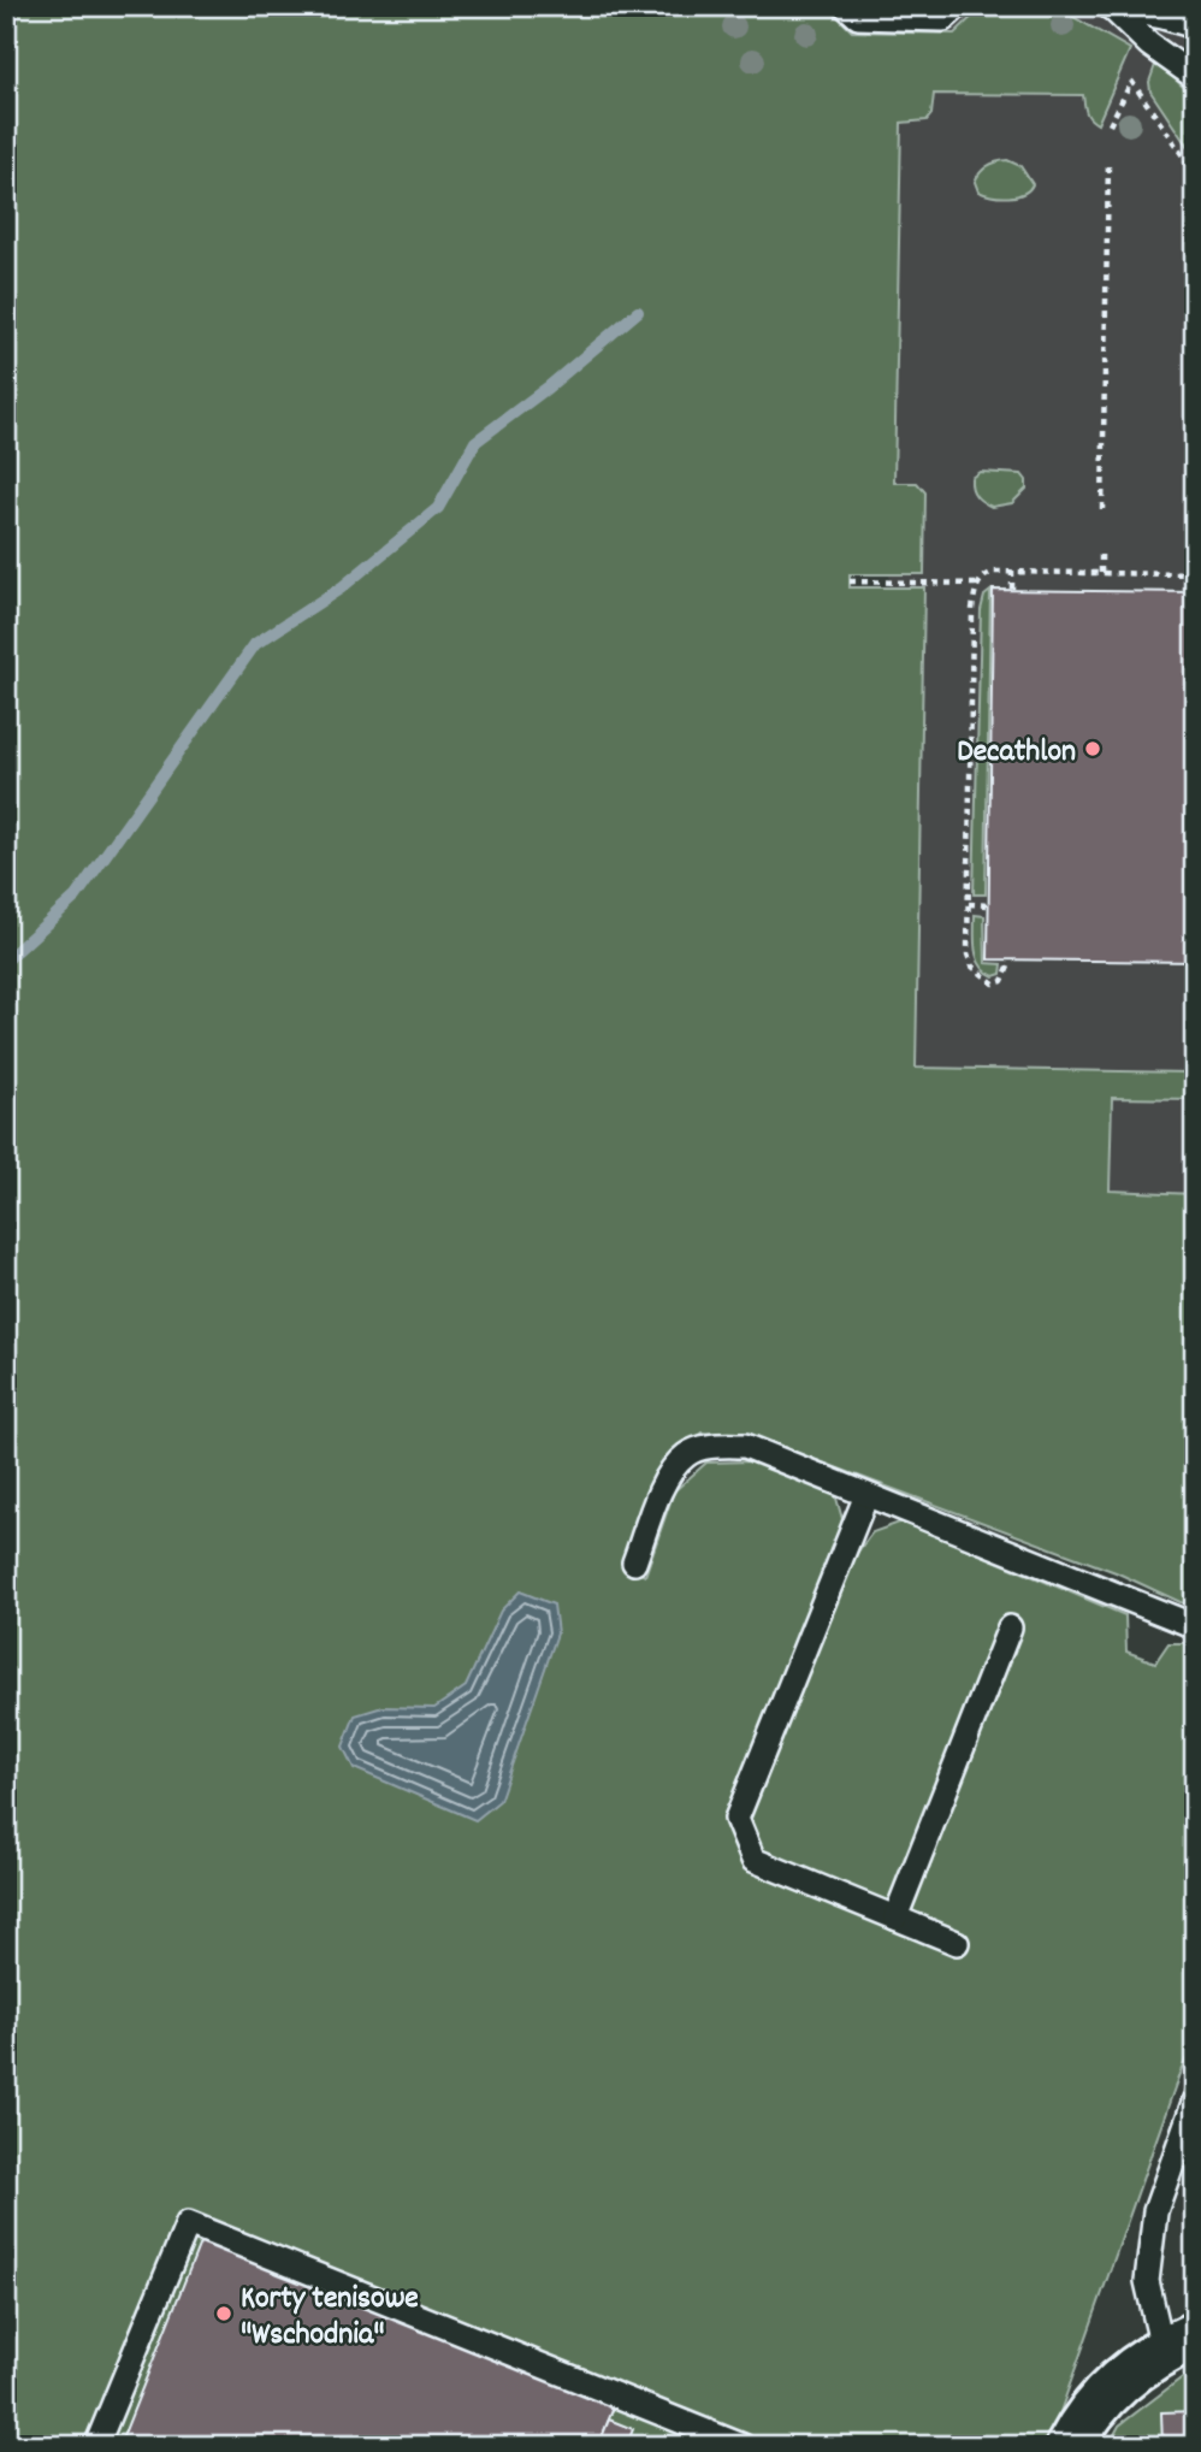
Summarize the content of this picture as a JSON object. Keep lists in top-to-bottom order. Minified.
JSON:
{"places":["Decathlon","Korty tenisowe \"Wschodnia\""]}
